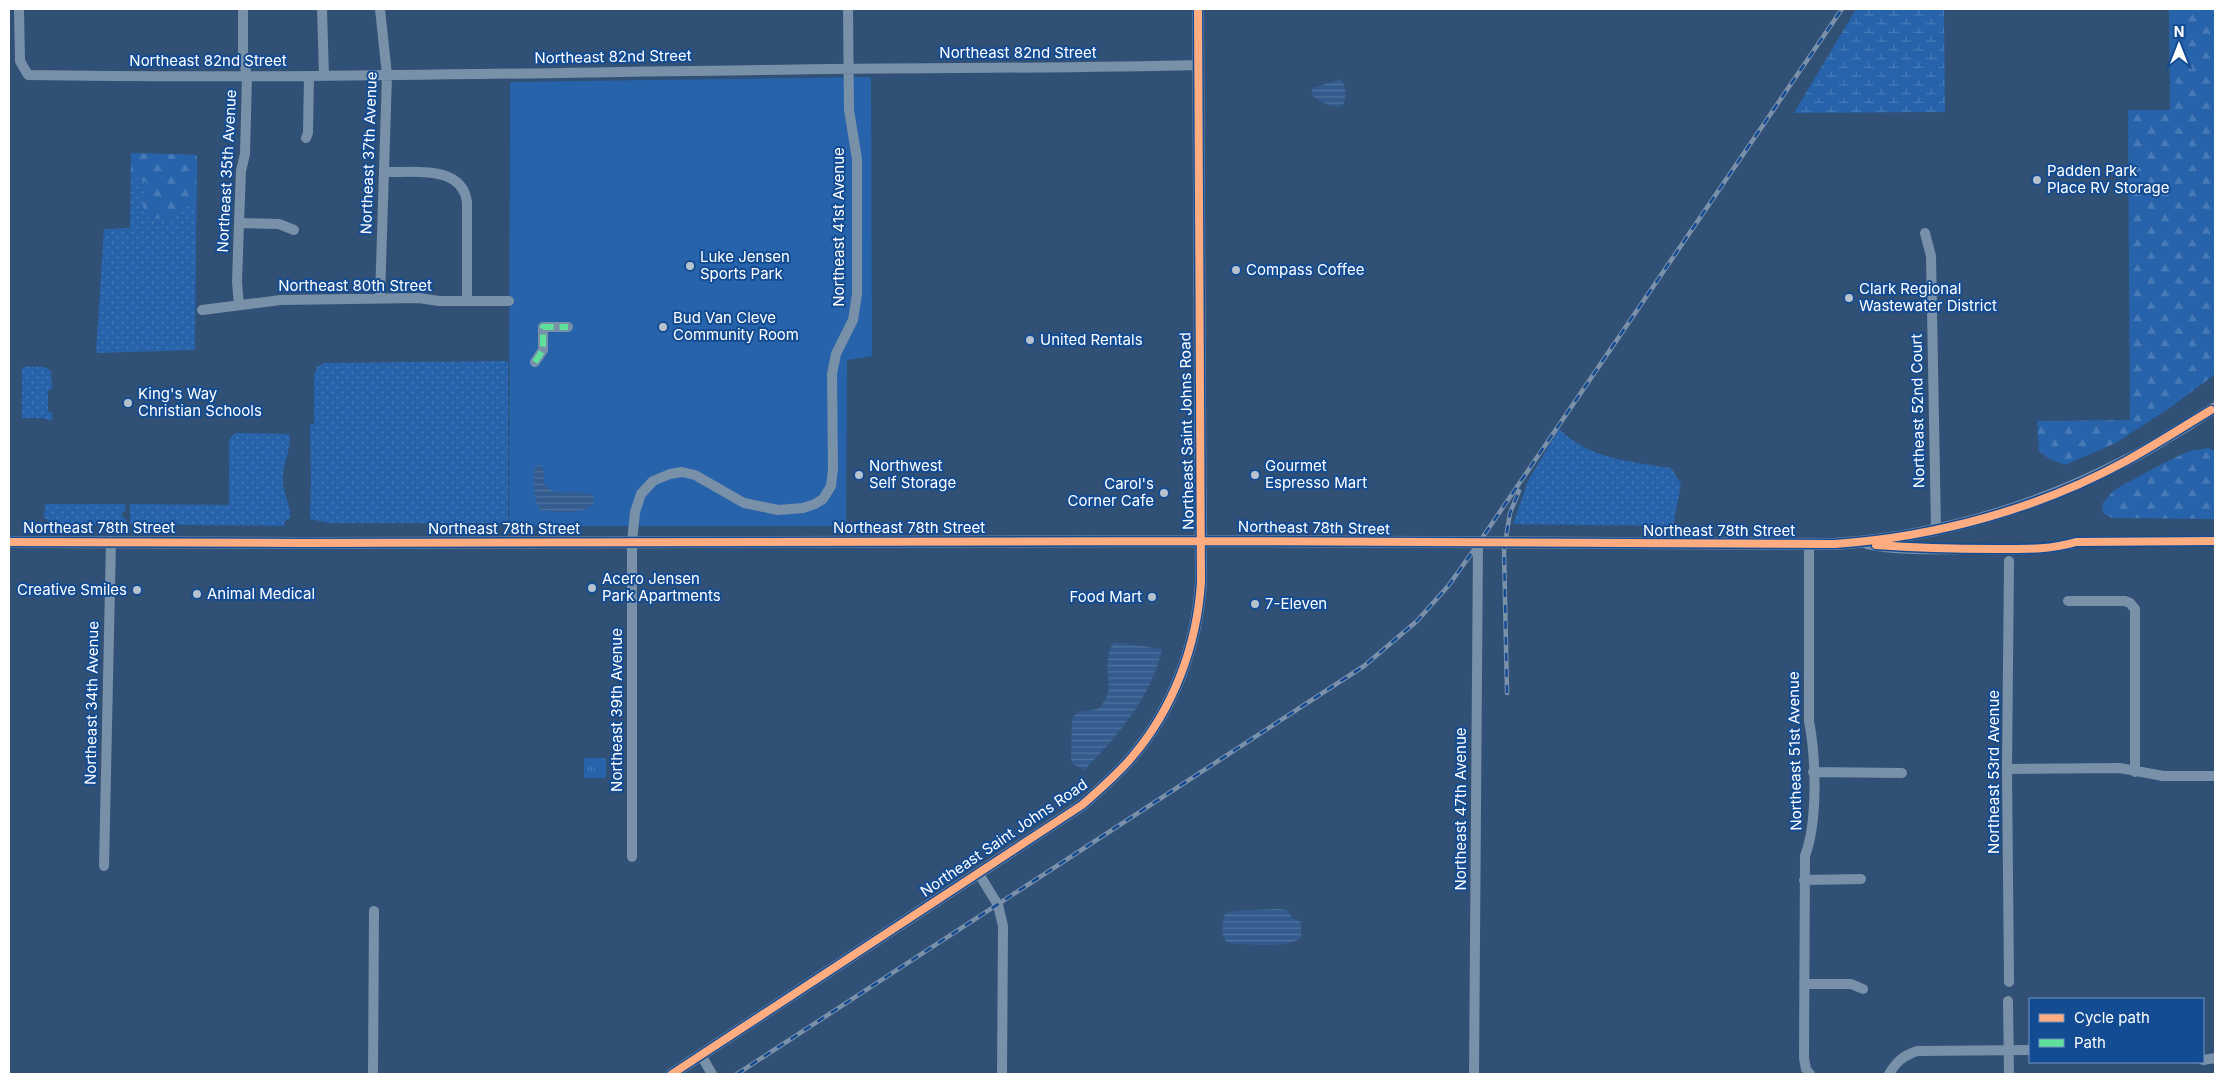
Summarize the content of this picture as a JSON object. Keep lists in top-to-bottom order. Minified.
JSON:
{"streets":{"main road":["Northeast Saint Johns Road","Northeast 78th Street"],"street":["Northeast 82nd Street","Northeast 37th Avenue","Northeast 35th Avenue","Northeast 41st Avenue","Northeast 80th Street","Northeast 52nd Court","Northeast 34th Avenue","Northeast 39th Avenue","Northeast 51st Avenue","Northeast 53rd Avenue","Northeast 47th Avenue"]},"crossings":[["Northeast 82nd Street","Northeast 37th Avenue"],["Northeast 82nd Street","Northeast 35th Avenue"],["Northeast 82nd Street","Northeast 41st Avenue"],["Northeast 82nd Street","Northeast Saint Johns Road"],["Northeast 37th Avenue","Northeast 80th Street"],["Northeast 35th Avenue","Northeast 80th Street"],["Northeast 41st Avenue","Northeast 39th Avenue"],["Northeast 52nd Court","Northeast 78th Street"],["Northeast Saint Johns Road","Northeast 78th Street"],["Northeast 78th Street","Northeast 34th Avenue"],["Northeast 78th Street","Northeast 39th Avenue"],["Northeast 78th Street","Northeast 51st Avenue"],["Northeast 78th Street","Northeast 47th Avenue"]],"places":["Padden Park Place RV Storage","Luke Jensen Sports Park","Compass Coffee","Clark Regional Wastewater District","Bud Van Cleve Community Room","United Rentals","King's Way Christian Schools","Northwest Self Storage","Gourmet Espresso Mart","Carol's Corner Cafe","Acero Jensen Park Apartments","Creative Smiles","Animal Medical","Food Mart","7-Eleven"],"legend":["Cycle path","Path"],"north":"top"}
